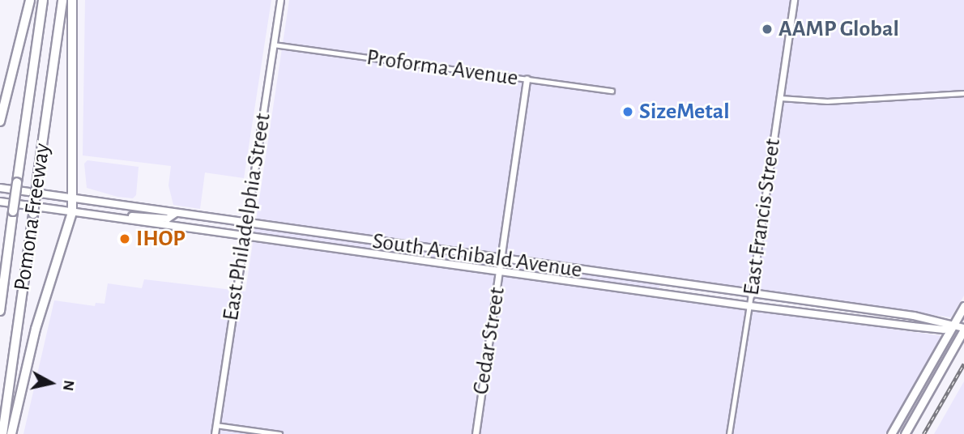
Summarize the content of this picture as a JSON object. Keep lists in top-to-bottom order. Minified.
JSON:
{"streets":{"highway":["Pomona Freeway"],"main road":["South Archibald Avenue"],"street":["Proforma Avenue","East Philadelphia Street","East Francis Street","Cedar Street"]},"crossings":[["Proforma Avenue","East Philadelphia Street"],["Proforma Avenue","Cedar Street"],["East Philadelphia Street","South Archibald Avenue"],["East Francis Street","South Archibald Avenue"],["South Archibald Avenue","Cedar Street"]],"places":["AAMP Global","SizeMetal","IHOP"],"north":"right"}
